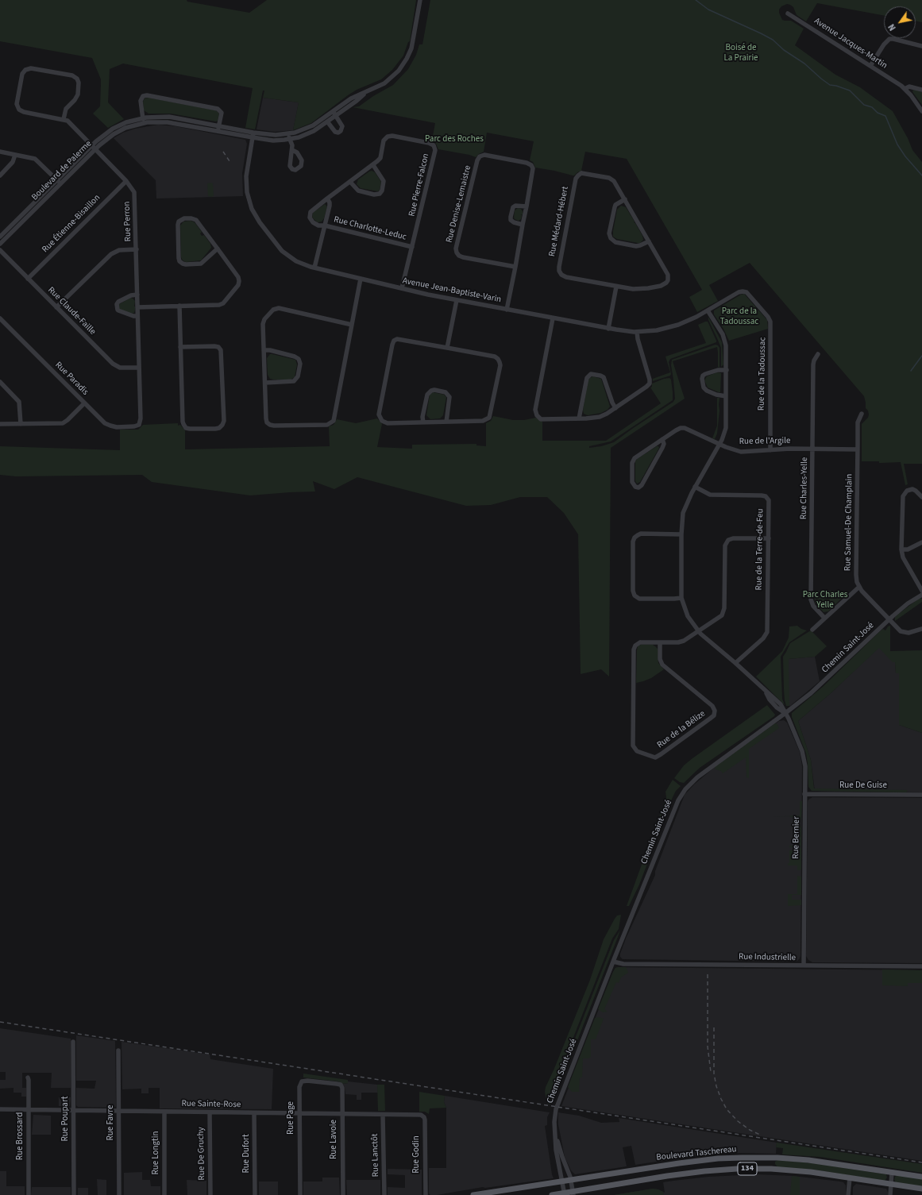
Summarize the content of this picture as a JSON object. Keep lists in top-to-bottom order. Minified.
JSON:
{"streets":{"main road":["Boulevard Taschereau","134"],"street":["Avenue Jacques-Martin","Boulevard de Palerme","Rue Pierre-Falcon","Rue Denise-Lemaistre","Rue Perron","Rue Médard-Hébert","Rue Étienne-Bisaillon","Rue Charlotte-Leduc","Avenue Jean-Baptiste-Varin","Rue Claude-Faille","Rue de la Tadoussac","Rue Paradis","Rue de l'Argile","Rue Charles-Yelle","Rue Samuel-De Champlain","Rue de la Terre-de-Feu","Chemin Saint-José","Rue de la Bélize","Rue De Guise","Rue Bernier","Rue Industrielle","Rue Sainte-Rose","Rue Page","Rue Poupart","Rue Favre","Rue Brossard","Rue Lavoie","Rue Longtin","Rue De Gruchy","Rue Dufort","Rue Godin","Rue Lanctôt"]},"crossings":[["Boulevard de Palerme","Rue Perron"],["Boulevard de Palerme","Avenue Jean-Baptiste-Varin"],["Rue Pierre-Falcon","Rue Charlotte-Leduc"],["Rue Pierre-Falcon","Avenue Jean-Baptiste-Varin"],["Rue Denise-Lemaistre","Avenue Jean-Baptiste-Varin"],["Rue Perron","Rue Étienne-Bisaillon"],["Rue Perron","Rue Claude-Faille"],["Rue Perron","Rue Paradis"],["Rue Étienne-Bisaillon","Rue Claude-Faille"],["Avenue Jean-Baptiste-Varin","Rue de la Tadoussac"],["Avenue Jean-Baptiste-Varin","Rue Bernier"],["Rue de la Tadoussac","Rue de l'Argile"],["Rue de l'Argile","Rue Charles-Yelle"],["Rue de l'Argile","Rue Samuel-De Champlain"],["Rue de l'Argile","Rue Bernier"],["Rue Samuel-De Champlain","Chemin Saint-José"],["Rue de la Terre-de-Feu","Rue de la Bélize"],["Rue de la Terre-de-Feu","Rue Bernier"],["Chemin Saint-José","Rue Bernier"],["Chemin Saint-José","Rue Industrielle"],["Chemin Saint-José","Boulevard Taschereau"],["Rue de la Bélize","Rue Bernier"],["Rue De Guise","Rue Bernier"],["Rue Bernier","Rue Industrielle"],["Rue Sainte-Rose","Rue Page"],["Rue Sainte-Rose","Rue Poupart"],["Rue Sainte-Rose","Rue Favre"],["Rue Sainte-Rose","Rue Brossard"],["Rue Sainte-Rose","Rue Lavoie"],["Rue Sainte-Rose","Rue Longtin"],["Rue Sainte-Rose","Rue De Gruchy"],["Rue Sainte-Rose","Rue Dufort"],["Rue Sainte-Rose","Rue Godin"],["Rue Sainte-Rose","Rue Lanctôt"],["Rue Page","Rue Lavoie"]],"parks":["Boisé de La Prairie","Parc des Roches","Parc de la Tadoussac","Parc Charles Yelle"],"north":"bottom left"}
